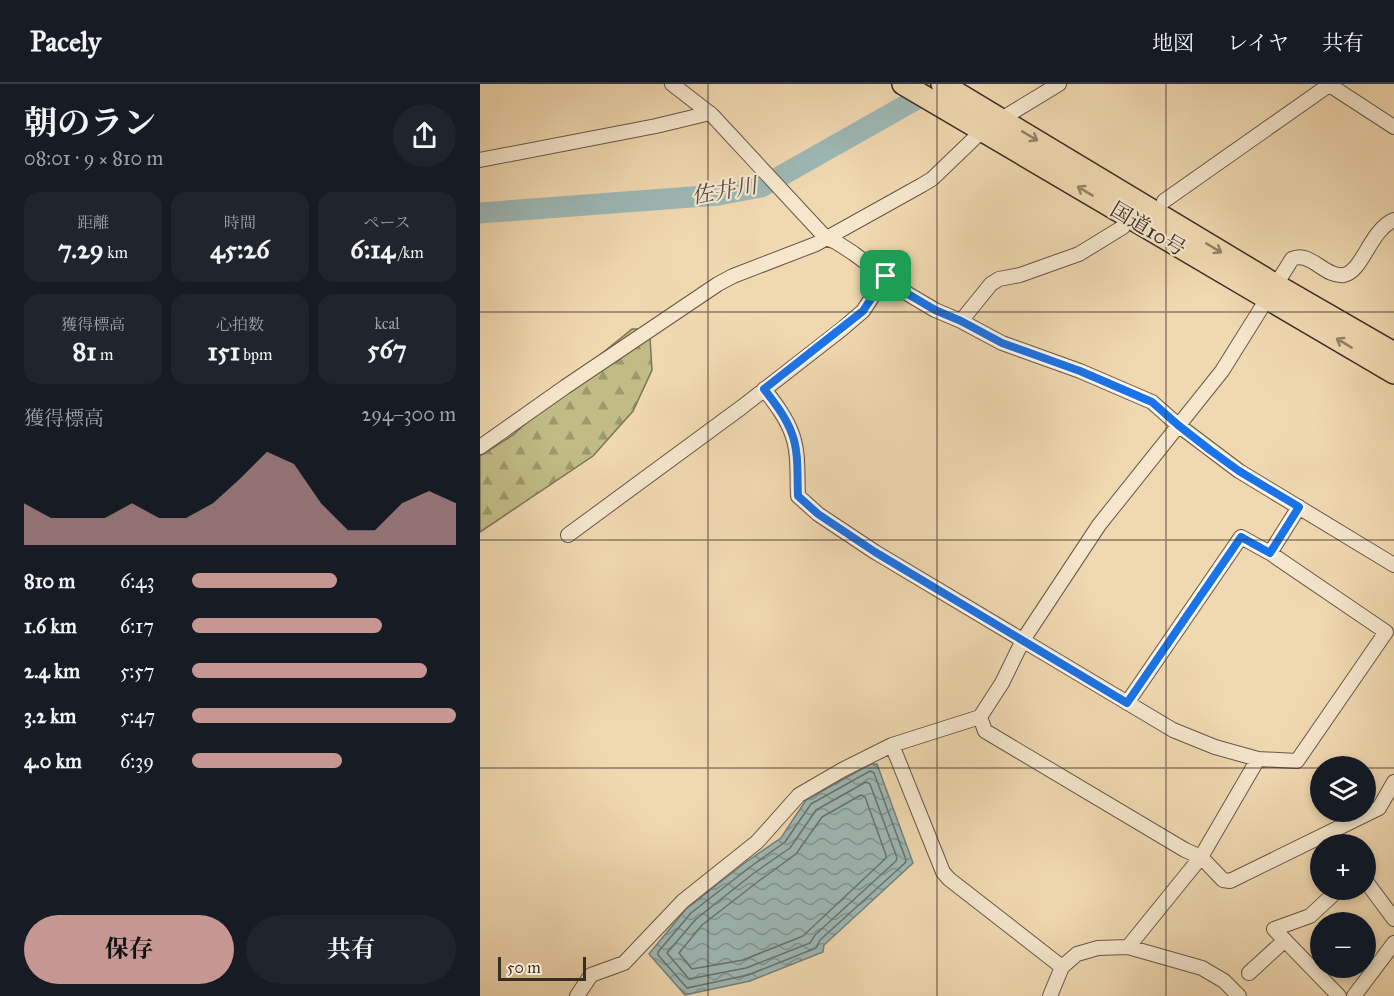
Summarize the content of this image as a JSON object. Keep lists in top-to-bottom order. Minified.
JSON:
{"streets":{"highway":["国道10号"]},"water":["佐井川"],"scale_bar":"50 m","page":{"header":"Pacely","nav":["地図","レイヤ","共有"],"heading":["朝のラン","08:01 · 9 × 810 m"],"stats":[["距離","7.29 km"],["時間","45:26"],["ペース","6:14 /km"],["獲得標高","81 m"],["心拍数","151 bpm"],["kcal","567"]],"chart":["獲得標高","294–300 m"],"list":[{"name":"810 m","note":"6:43"},{"name":"1.6 km","note":"6:17"},{"name":"2.4 km","note":"5:57"},{"name":"3.2 km","note":"5:47"},{"name":"4.0 km","note":"6:39"}],"map_buttons":["+","−"],"buttons":["保存","共有"],"scale":"50 m"}}
